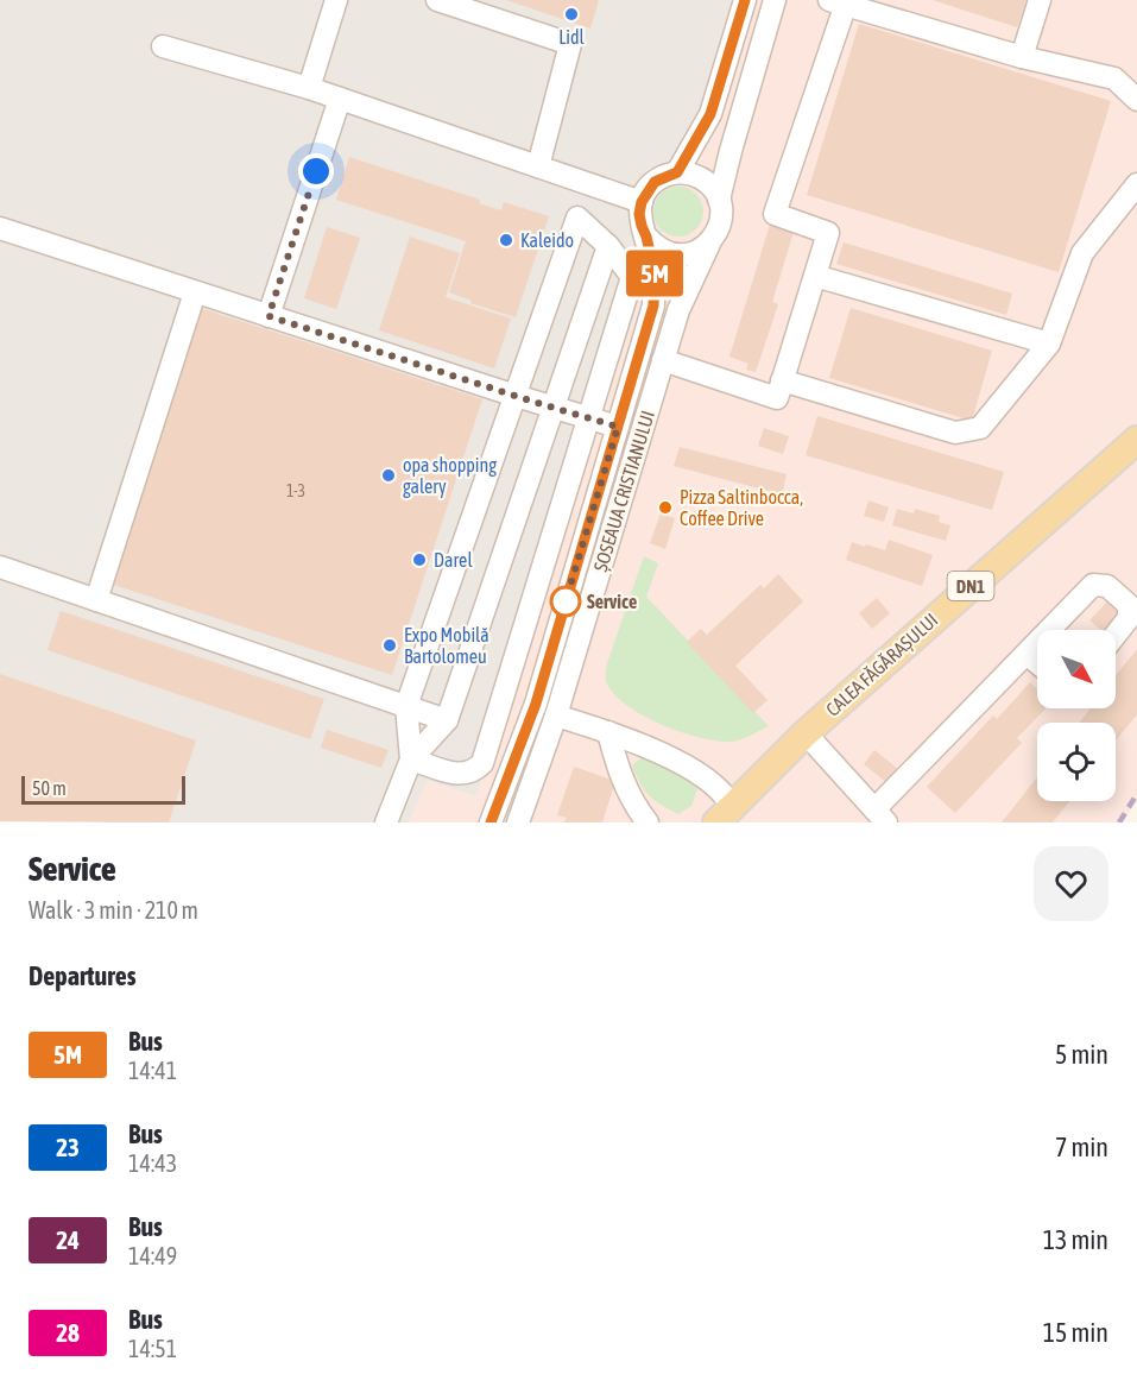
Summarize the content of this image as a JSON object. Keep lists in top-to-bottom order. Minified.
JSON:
{"streets":{"main road":["DN1","CALEA FĂGĂRAȘULUI"],"street":["ȘOSEAUA CRISTIANULUI"]},"places":["Lidl","Kaleido","opa shopping galery","Pizza Saltinbocca, Coffee Drive","Darel","Service","Expo Mobilă Bartolomeu"],"lines":["bus line 5M"],"house_numbers":["1-3"],"scale_bar":"50 m","north":"bottom right","page":{"on_map":"5M","scale":"50 m","heading":[["Service","Walk · 3 min · 210 m"],"Departures"],"list":[{"mark":"5M","name":"Bus","note":"14:41","value":"5 min"},{"mark":"23","name":"Bus","note":"14:43","value":"7 min"},{"mark":"24","name":"Bus","note":"14:49","value":"13 min"},{"mark":"28","name":"Bus","note":"14:51","value":"15 min"}]}}
